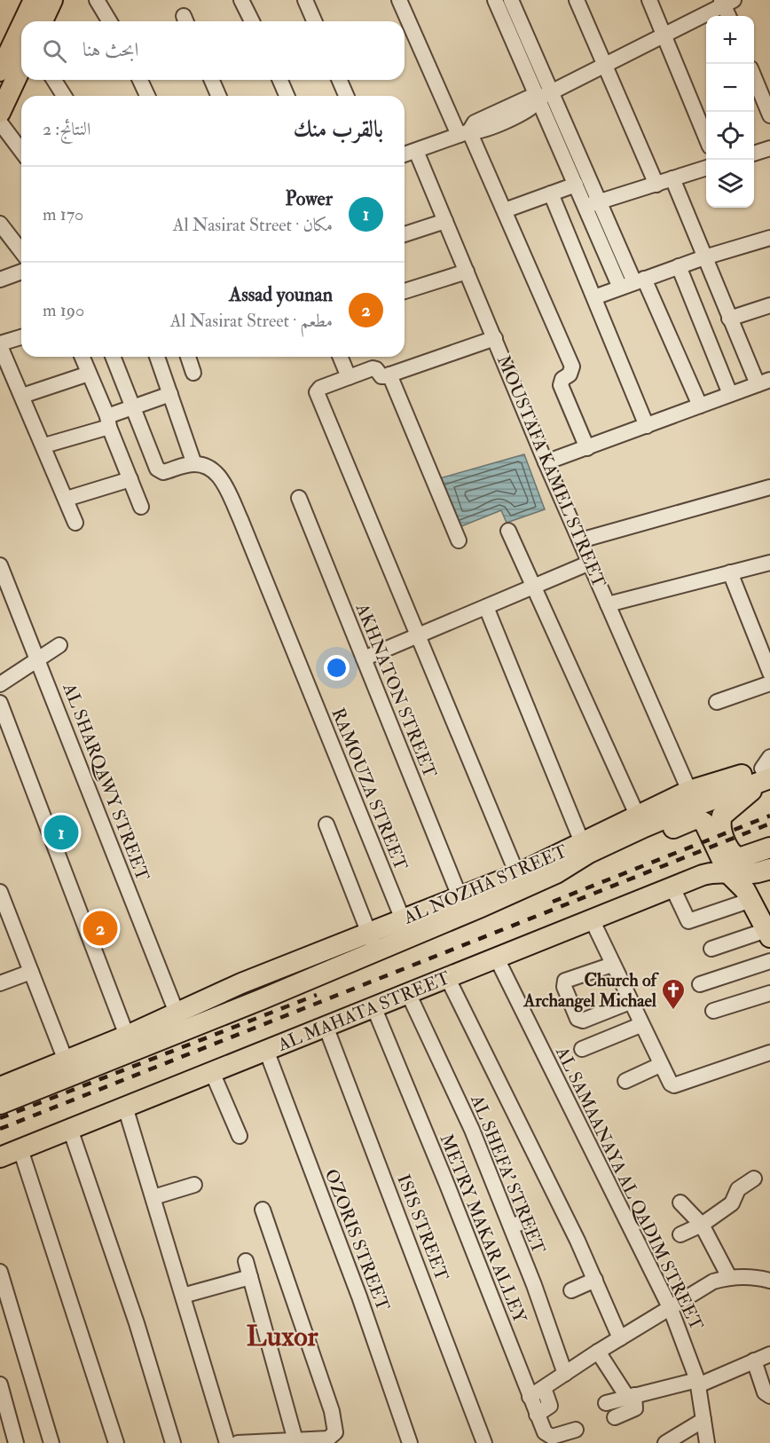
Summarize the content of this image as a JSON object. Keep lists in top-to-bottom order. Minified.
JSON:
{"streets":{"main road":["AL NOZHA STREET","AL MAHATA STREET"],"street":["MOUSTAFA KAMEL STREET","AKHNATON STREET","AL SHARQAWY STREET","RAMOUZA STREET","AL SHEFA' STREET","AL SAMAANAYA AL QADIM STREET","ISIS STREET","METRY MAKAR ALLEY","OZORIS STREET"]},"crossings":[["MOUSTAFA KAMEL STREET","AL NOZHA STREET"],["AKHNATON STREET","AL NOZHA STREET"],["AL SHARQAWY STREET","AL NOZHA STREET"],["RAMOUZA STREET","AL NOZHA STREET"],["AL MAHATA STREET","AL SHEFA' STREET"],["AL MAHATA STREET","AL SAMAANAYA AL QADIM STREET"],["AL MAHATA STREET","ISIS STREET"],["AL MAHATA STREET","METRY MAKAR ALLEY"],["AL MAHATA STREET","OZORIS STREET"]],"districts":["Luxor"],"places":{"church":["Church of Archangel Michael"]},"page":{"map_buttons":["+","−"],"search":"ابحث هنا","heading":["بالقرب منك","النتائج: 2"],"list":[{"mark":"1","name":"Power","note":"مكان · Al Nasirat Street","value":"170 m"},{"mark":"2","name":"Assad younan","note":"مطعم · Al Nasirat Street","value":"190 m"}],"pins":["1","2"]}}
